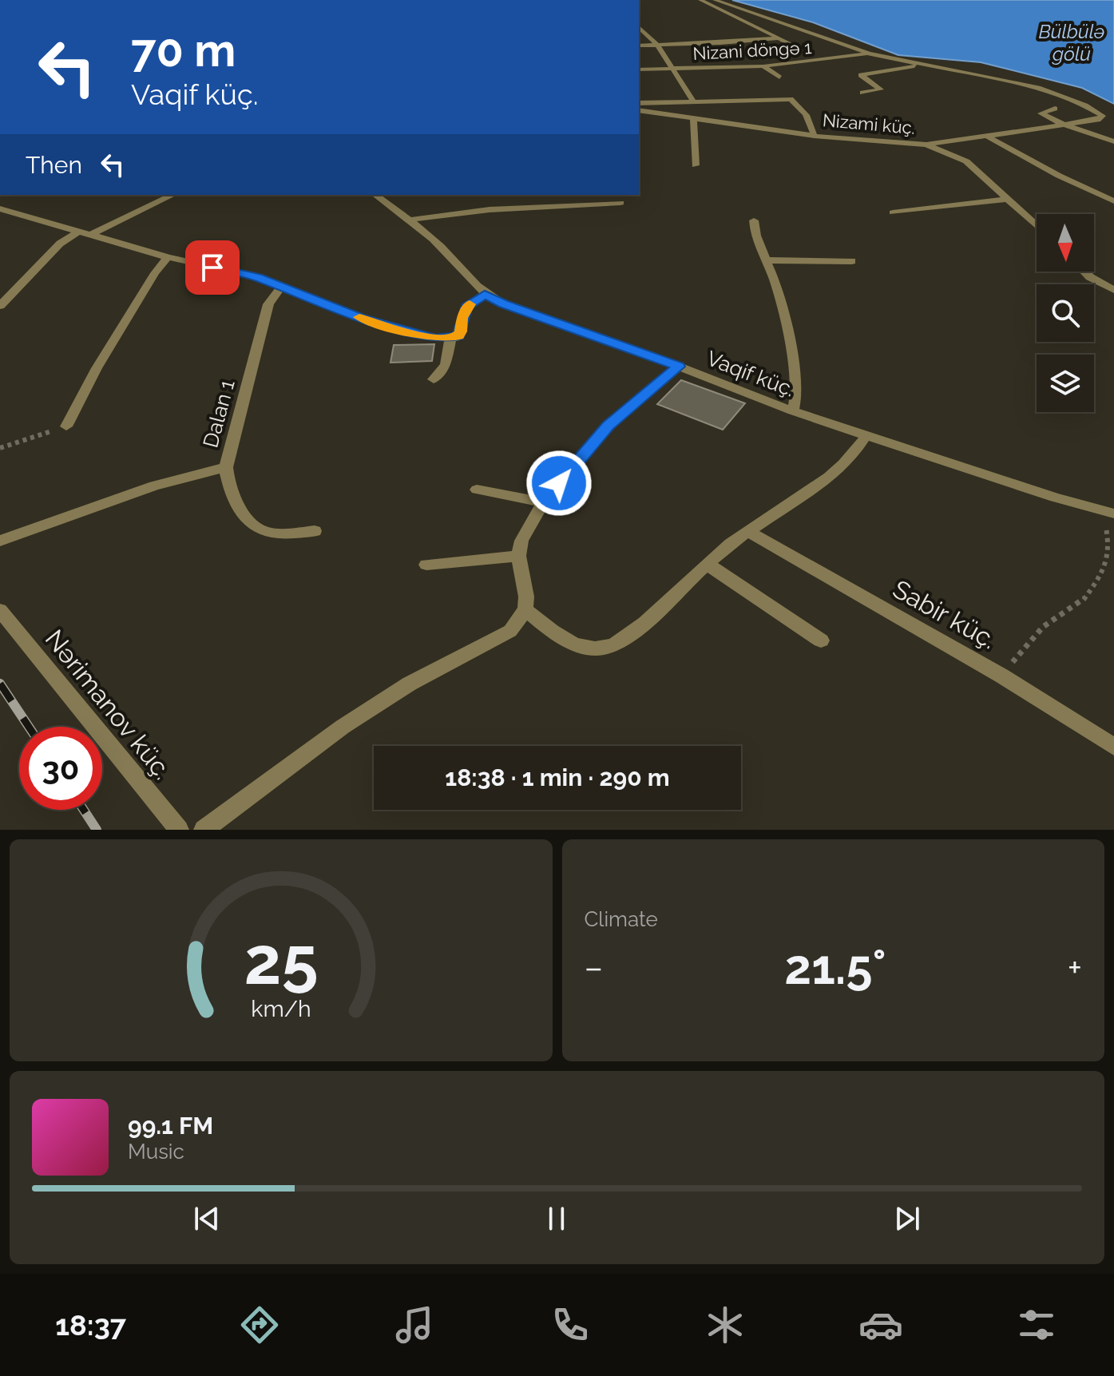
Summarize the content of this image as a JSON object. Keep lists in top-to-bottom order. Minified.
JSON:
{"streets":{"street":["Nizani döngə 1","Nizami küç.","Vaqif küç.","Dalan 1","Sabir küç.","Nərimanov küç."]},"water":["Bülbülə gölü"],"north":"bottom","page":{"turn":["70 m","Vaqif küç."],"then":"Then","limit":"30","trip":"18:38 · 1 min · 290 m","tile":"Climate","heat":["−","21.5°","+"],"song":["99.1 FM","Music"],"tabs":"18:37","gauge":["25","km/h"]}}
